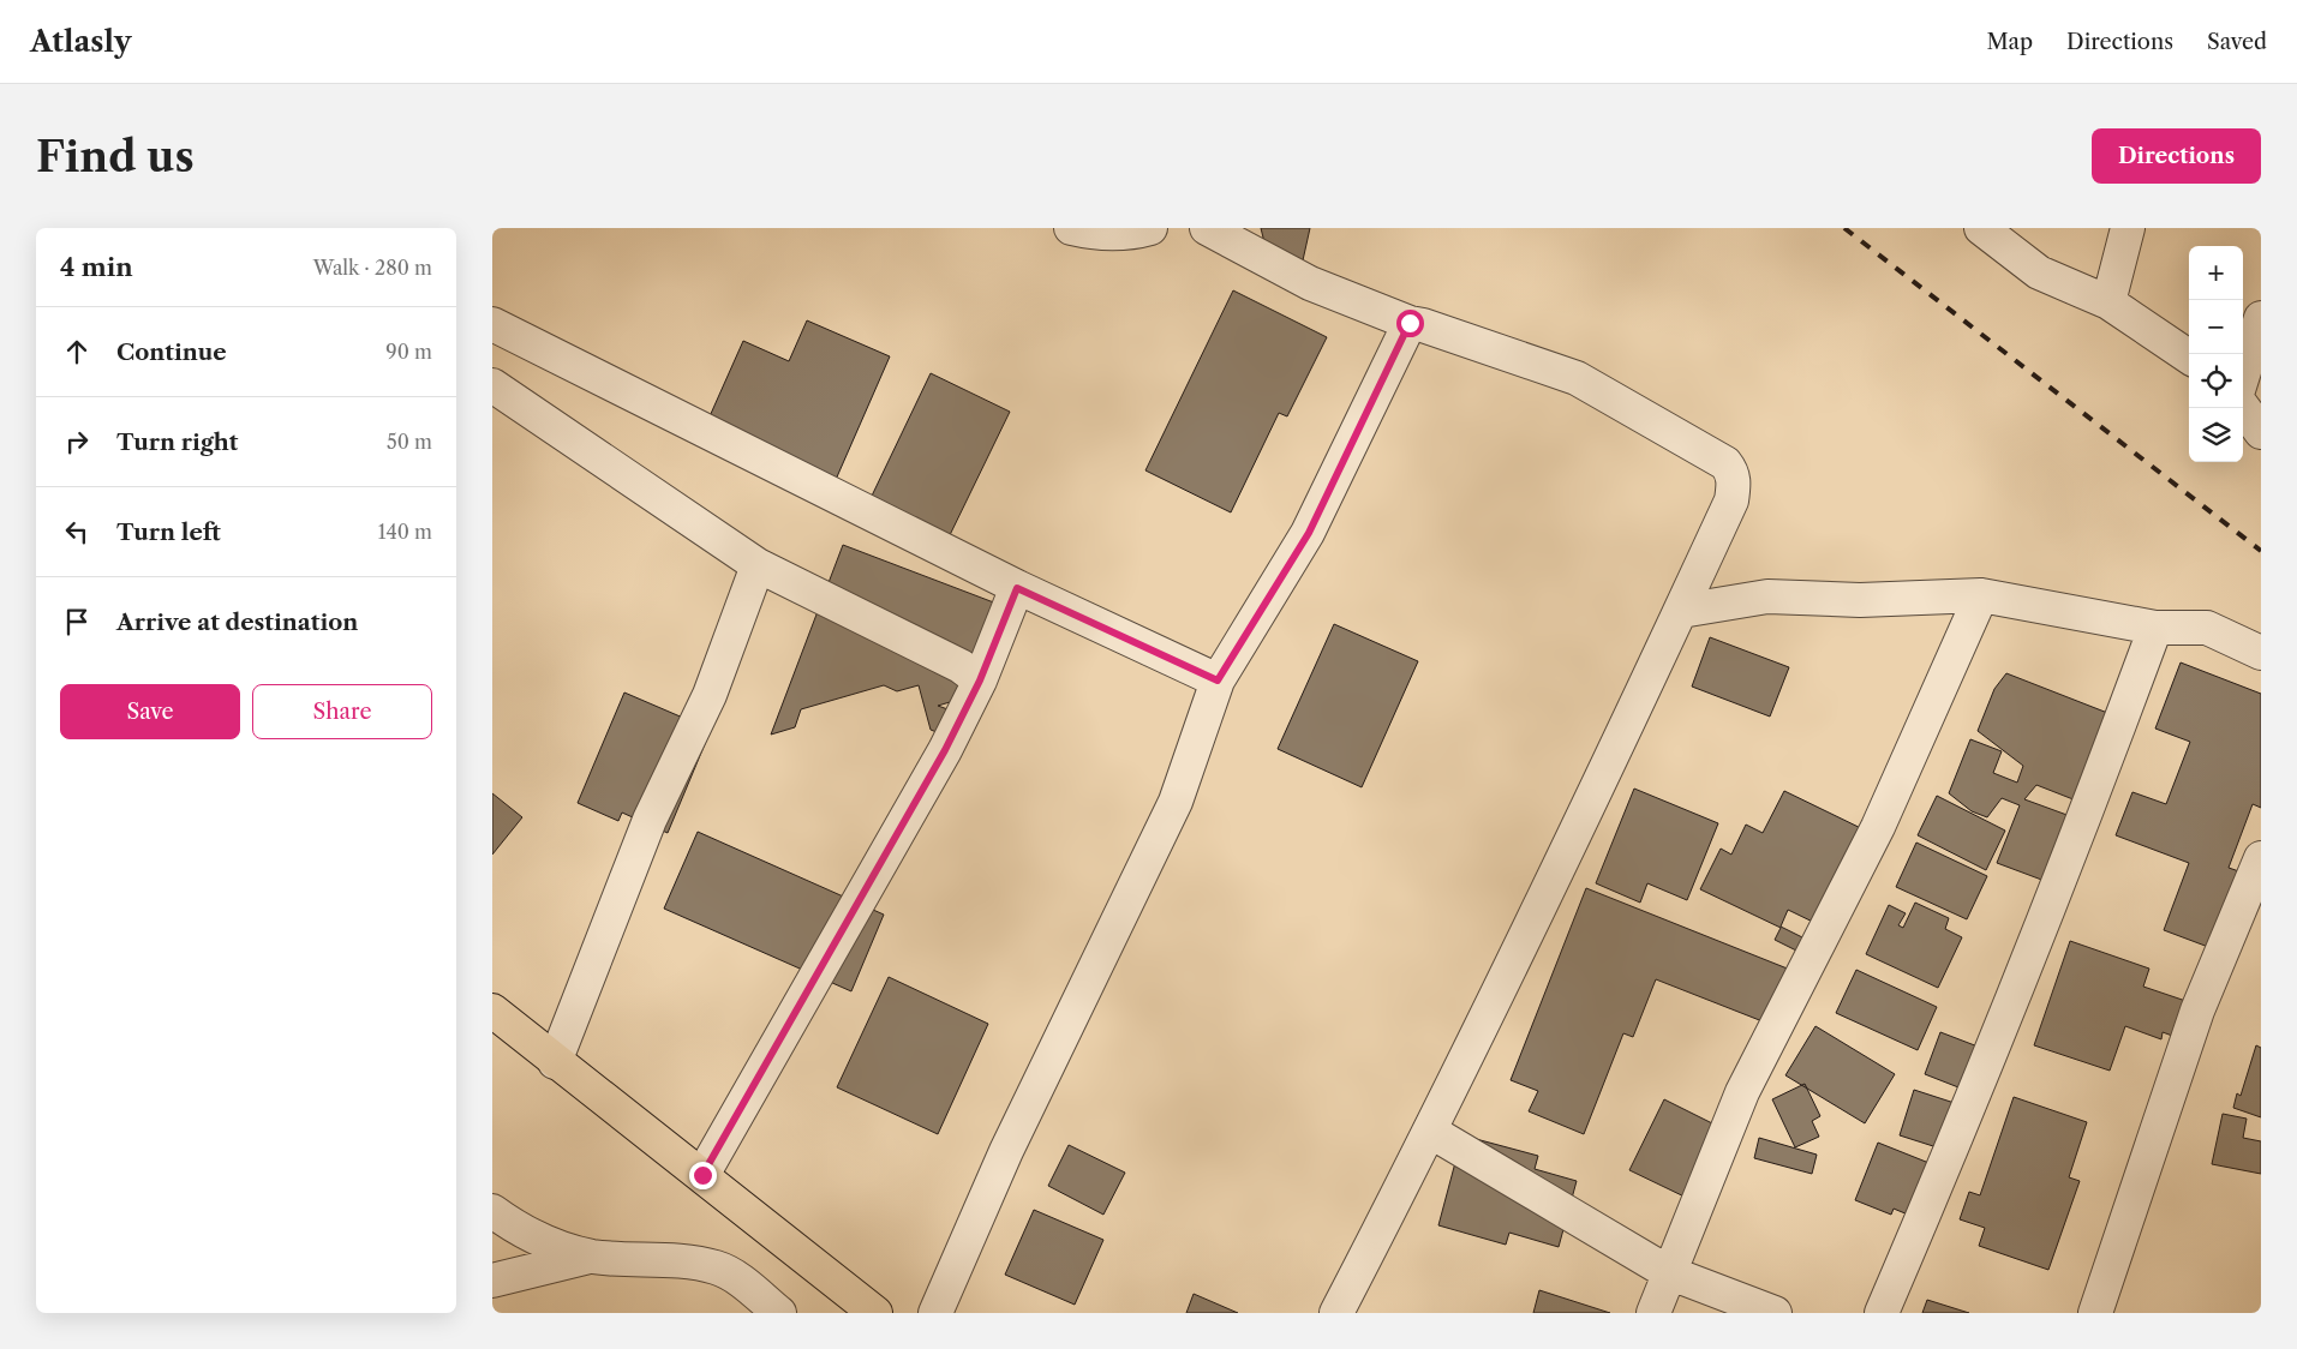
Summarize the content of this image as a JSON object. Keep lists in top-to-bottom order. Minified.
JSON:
{"page":{"header":"Atlasly","nav":["Map","Directions","Saved"],"buttons":["Directions",["Save","Share"]],"title":"Find us","heading":["4 min","Walk · 280 m"],"map_buttons":["+","−"],"list":[["Continue","90 m"],["Turn right","50 m"],["Turn left","140 m"],"Arrive at destination"]}}
